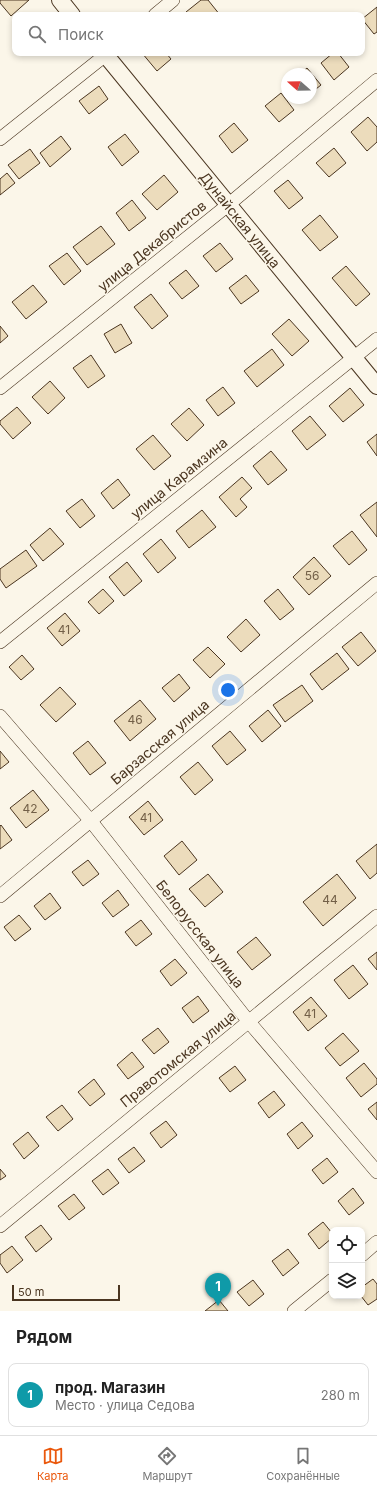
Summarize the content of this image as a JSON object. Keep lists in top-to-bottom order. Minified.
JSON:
{"streets":{"street":["Дунайская улица","улица Декабристов","улица Карамзина","Барзасская улица","Белорусская улица","Правотомская улица"]},"crossings":[["Дунайская улица","улица Декабристов"],["Дунайская улица","улица Карамзина"],["Барзасская улица","Белорусская улица"],["Белорусская улица","Правотомская улица"]],"house_numbers":["56","41","46","42","41","44","41"],"scale_bar":"50 m","north":"left","page":{"search":"Поиск","pins":"1","scale":"50 m","heading":"Рядом","list":[{"mark":"1","name":"прод. Магазин","note":"Место · улица Седова","value":"280 m"}],"nav":["Карта","Маршрут","Сохранённые"]}}
